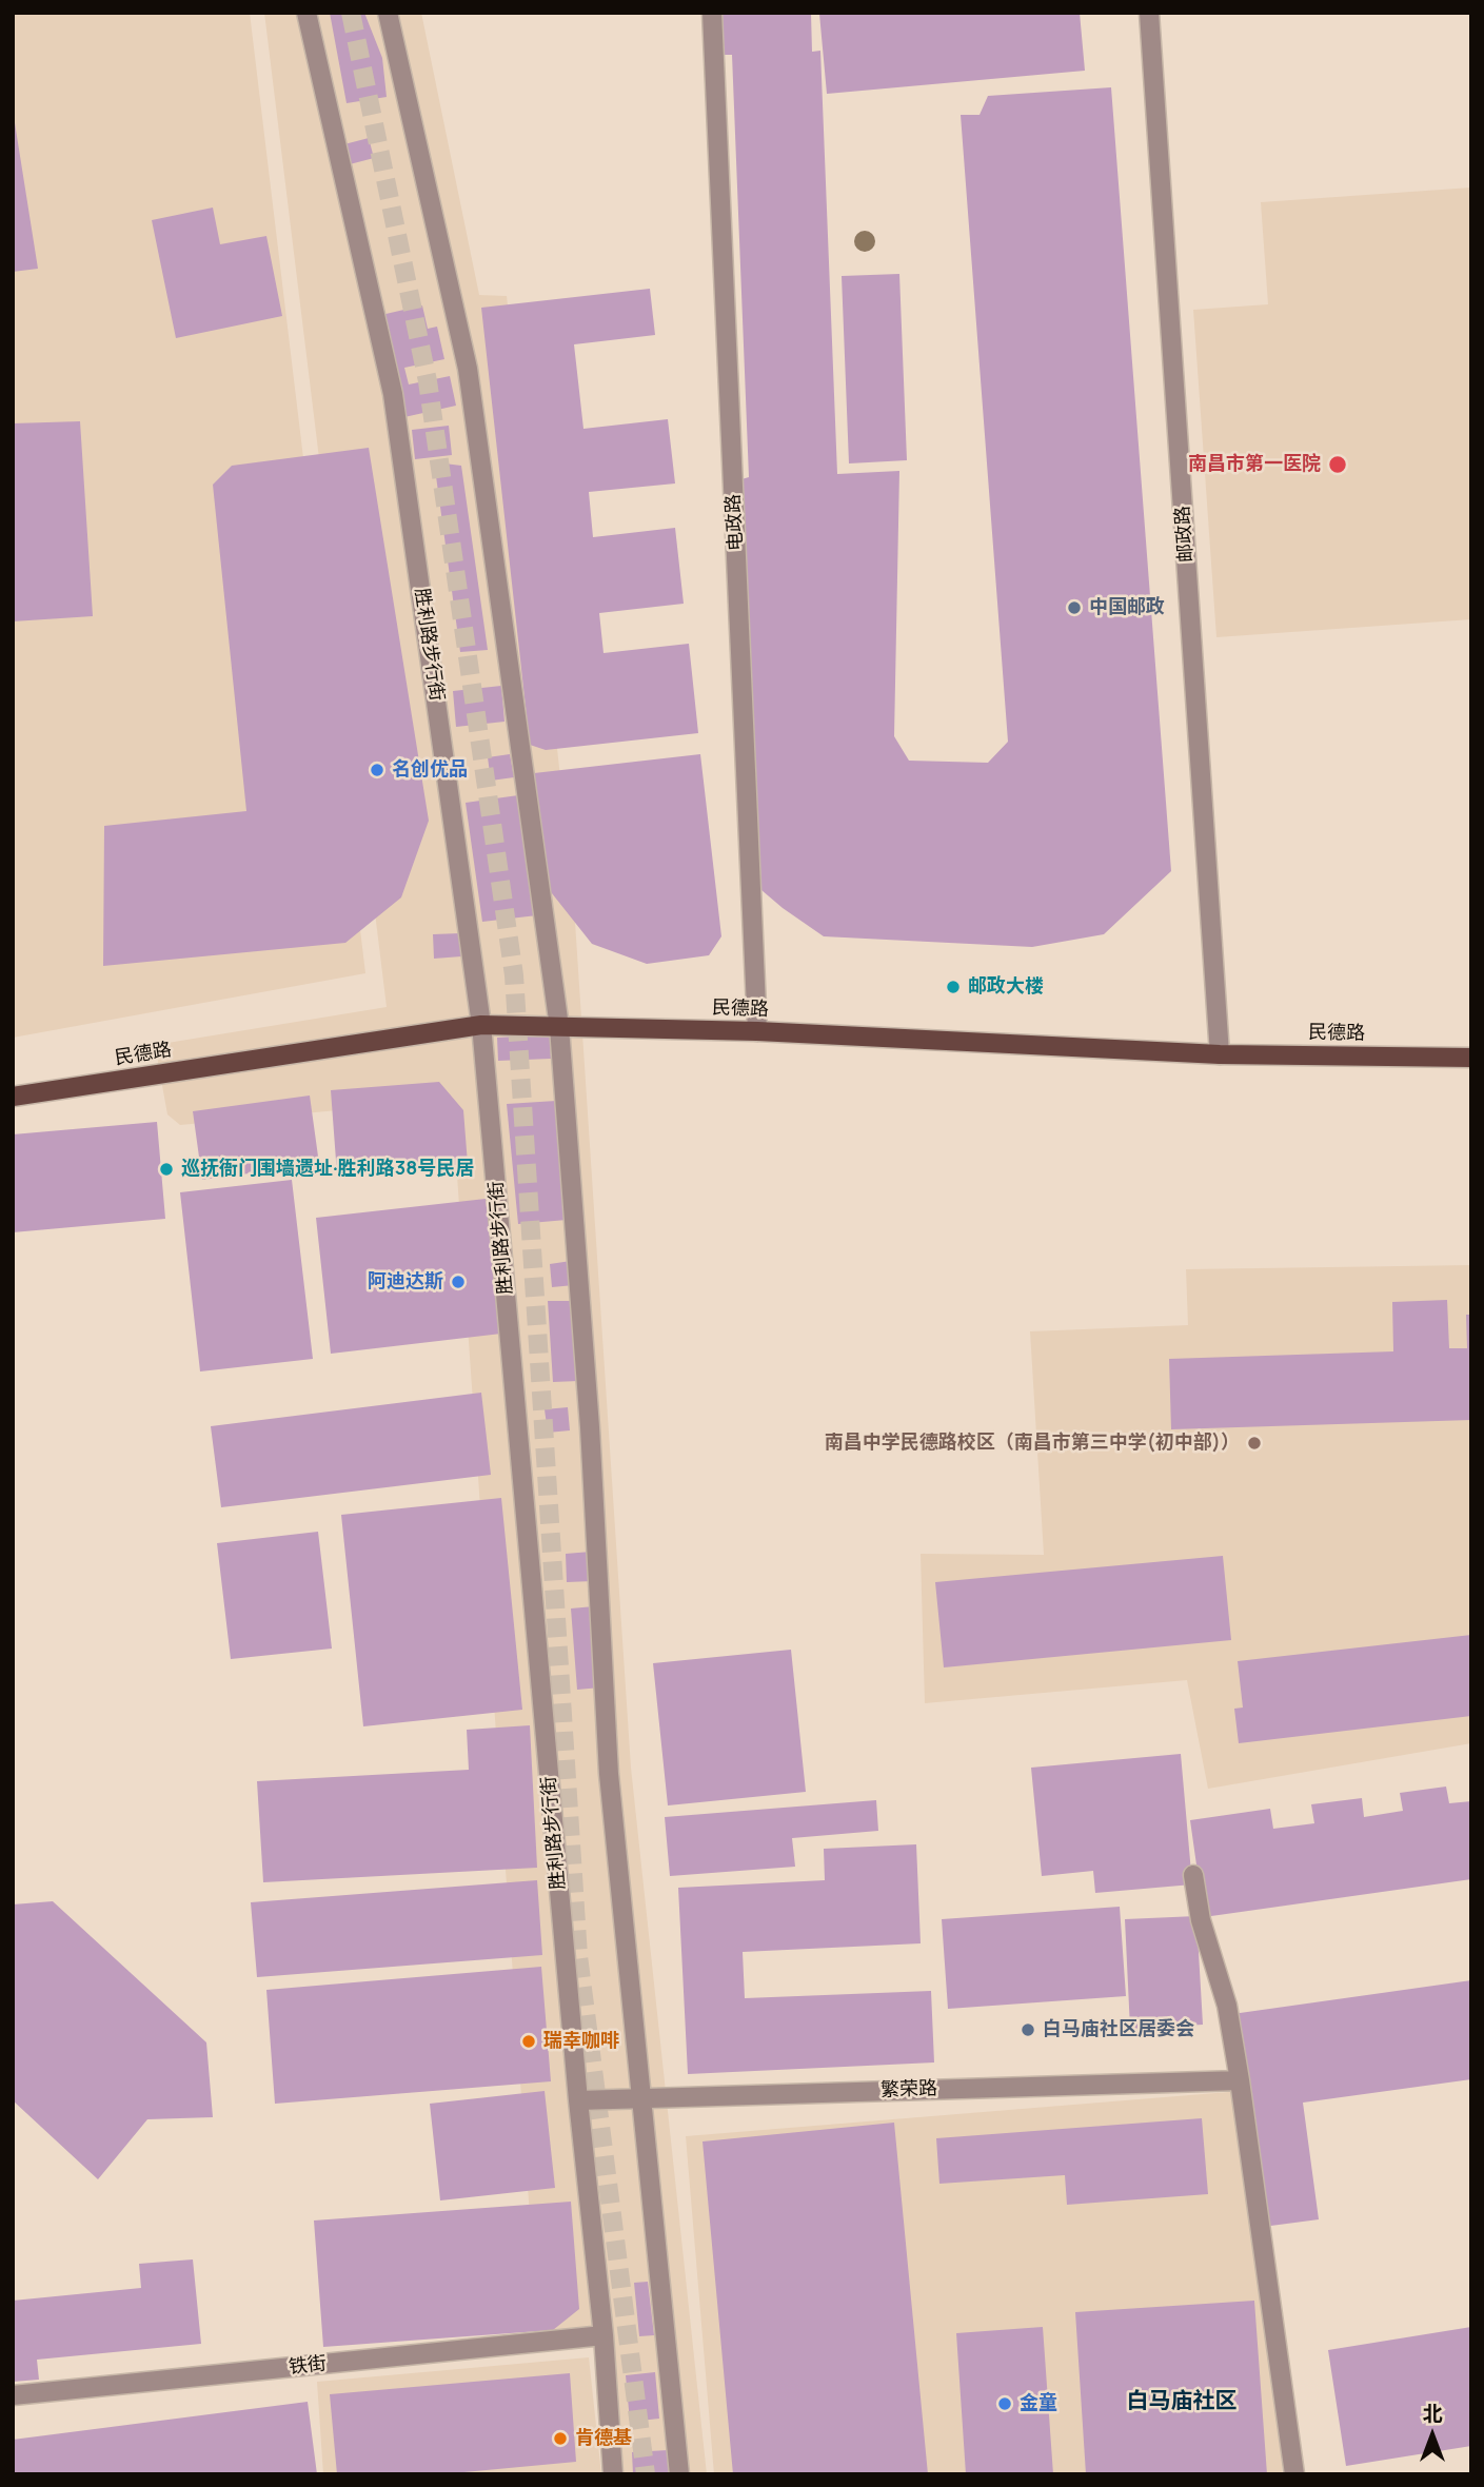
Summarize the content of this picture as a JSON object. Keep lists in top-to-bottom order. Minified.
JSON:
{"streets":{"main road":["民德路"],"street":["电政路","邮政路","胜利路步行街","繁荣路","铁街"]},"crossings":[["电政路","民德路"],["邮政路","民德路"],["胜利路步行街","民德路"],["胜利路步行街","繁荣路"],["胜利路步行街","铁街"]],"districts":["白马庙社区"],"places":["南昌市第一医院","中国邮政","名创优品","邮政大楼","巡抚衙门围墙遗址·胜利路38号民居","阿迪达斯","南昌中学民德路校区（南昌市第三中学(初中部)）","白马庙社区居委会","瑞幸咖啡","金童","肯德基"],"north":"top"}
